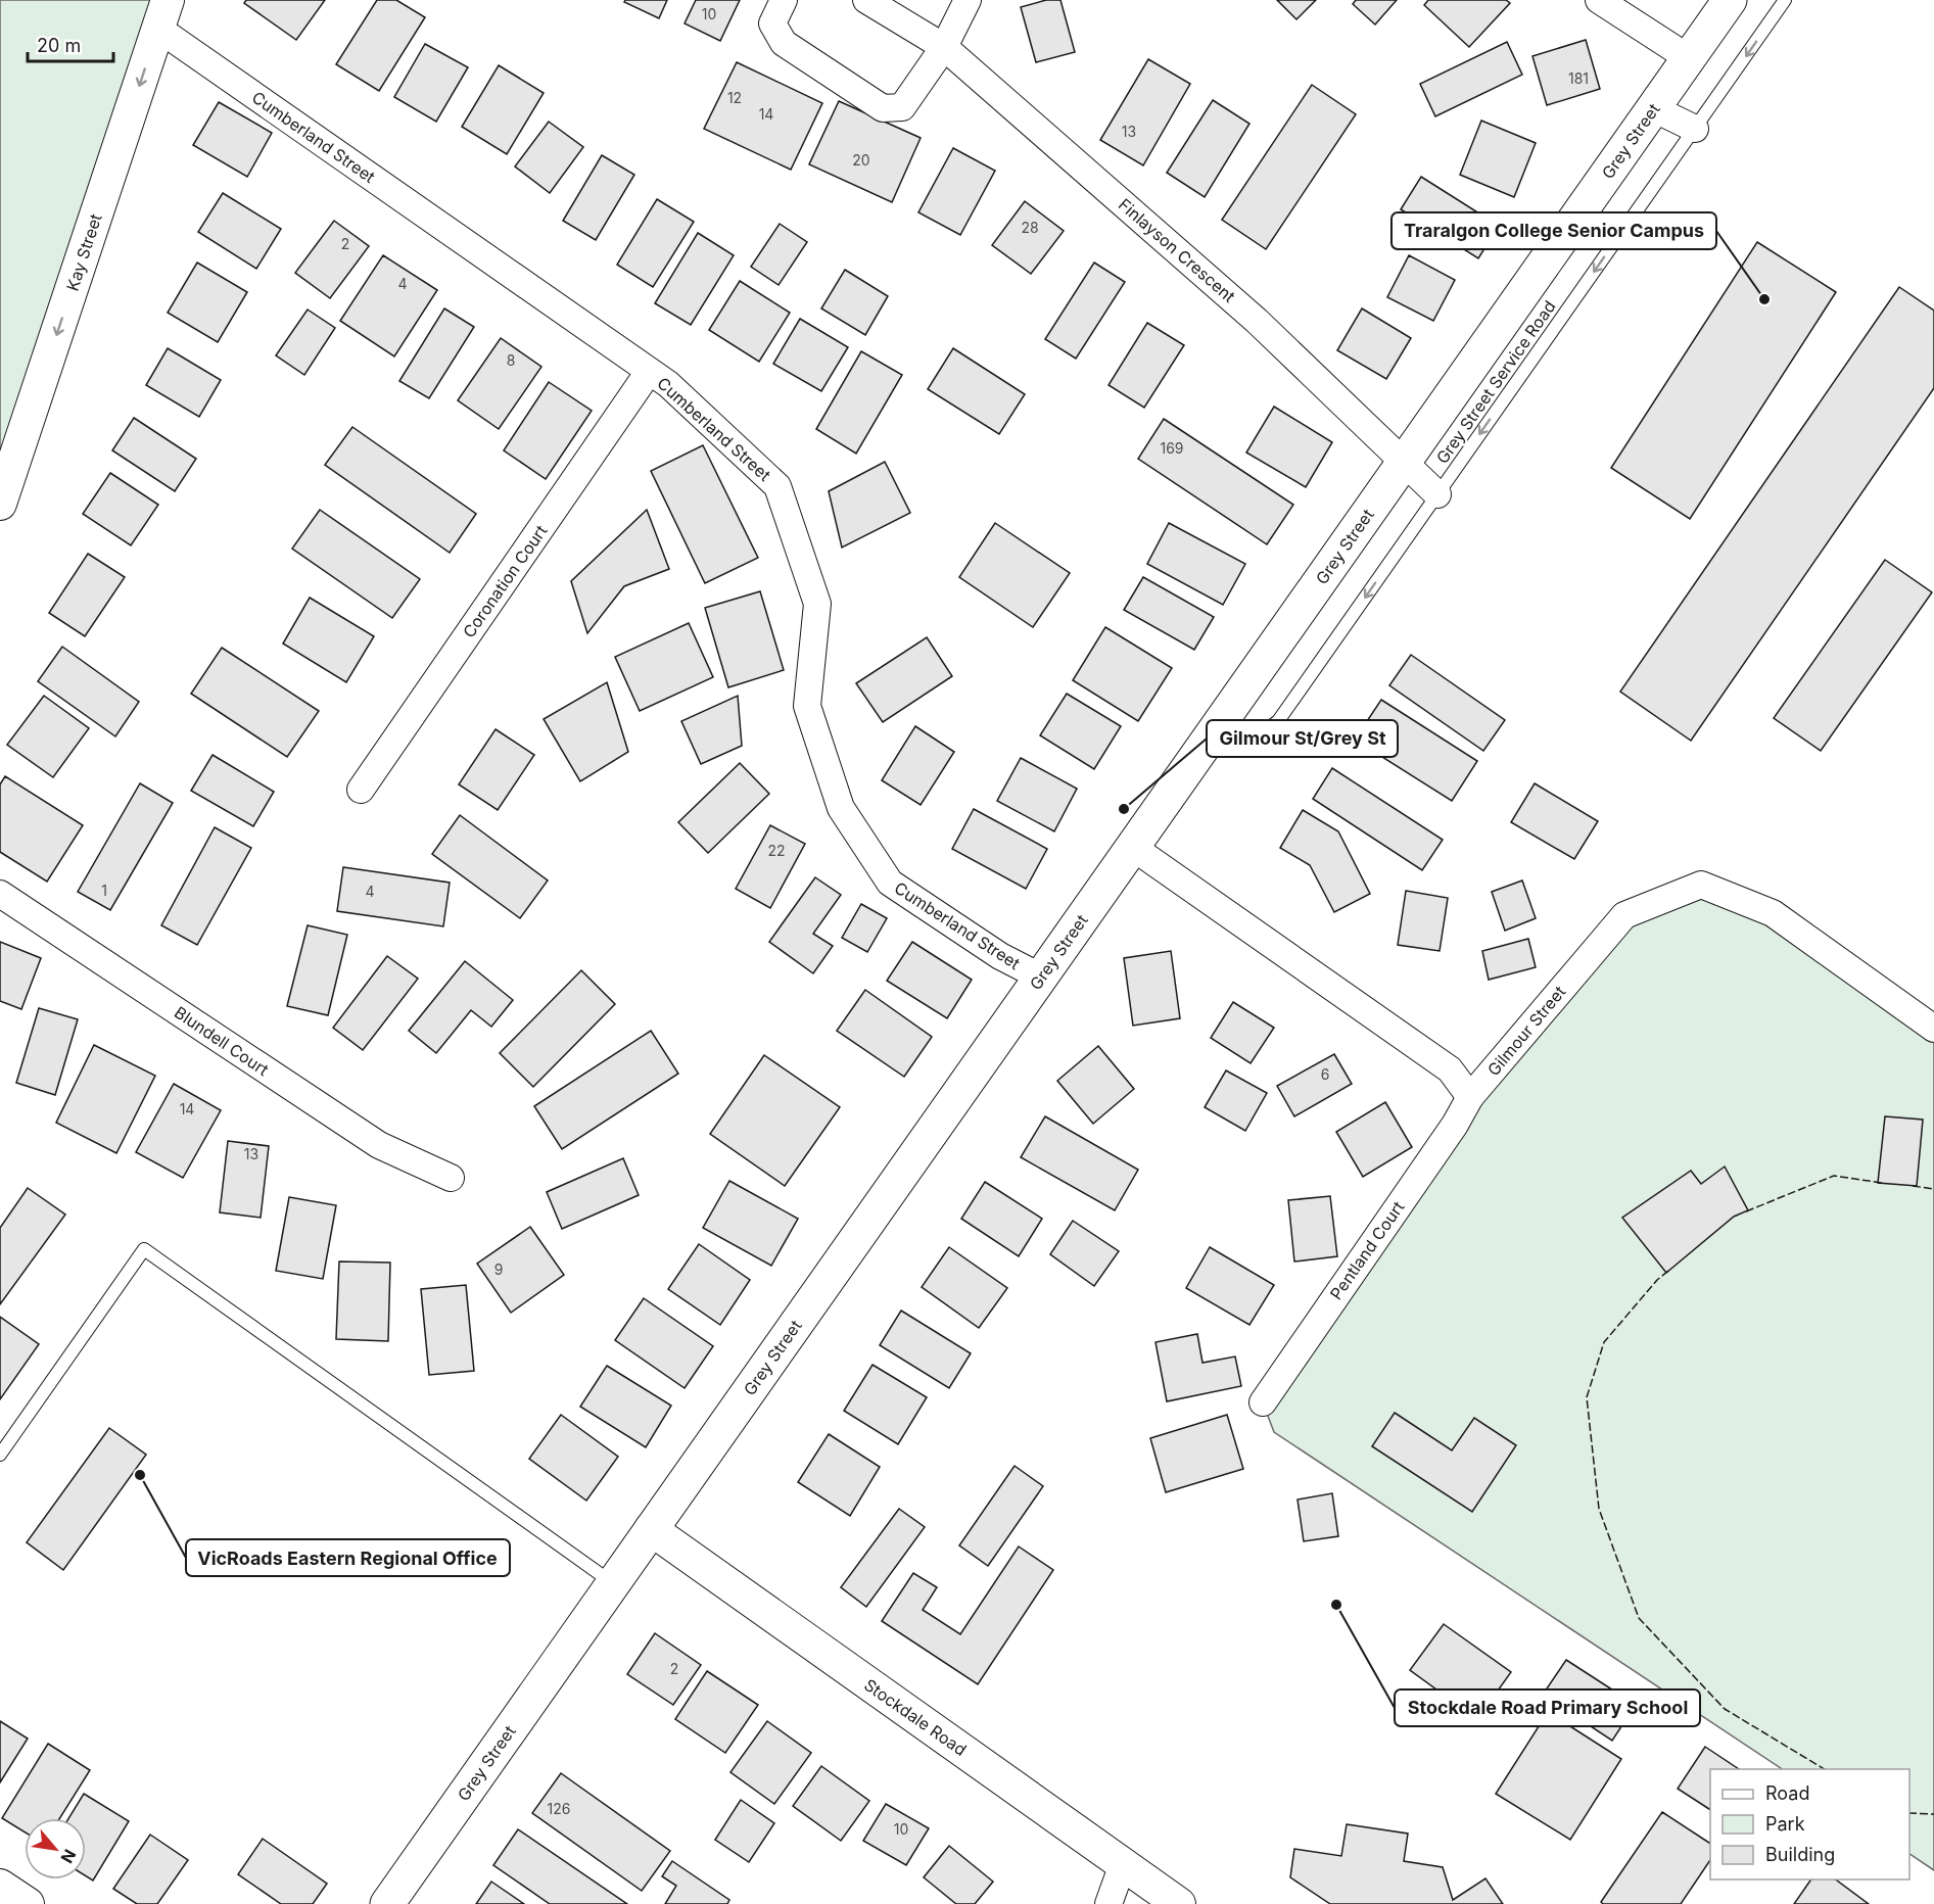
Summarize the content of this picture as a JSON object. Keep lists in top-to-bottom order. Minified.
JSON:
{"streets":{"main road":["Grey Street"],"street":["Cumberland Street","Finlayson Crescent","Kay Street","Coronation Court","Gilmour Street","Blundell Court","Pentland Court","Stockdale Road"],"lane":["Grey Street Service Road"]},"crossings":[["Cumberland Street","Grey Street"],["Cumberland Street","Kay Street"],["Cumberland Street","Coronation Court"],["Grey Street","Finlayson Crescent"],["Grey Street","Grey Street Service Road"],["Grey Street","Stockdale Road"],["Finlayson Crescent","Grey Street Service Road"],["Gilmour Street","Pentland Court"]],"one_way":["Kay Street","Grey Street Service Road"],"places":["Traralgon College Senior Campus","Gilmour St/Grey St","VicRoads Eastern Regional Office","Stockdale Road Primary School"],"house_numbers":["10","181","12","14","13","20","28","2","4","8","169","22","1","4","6","14","13","9","2","126","10"],"legend":["Road","Park","Building"],"scale_bar":"20 m","north":"bottom right"}
